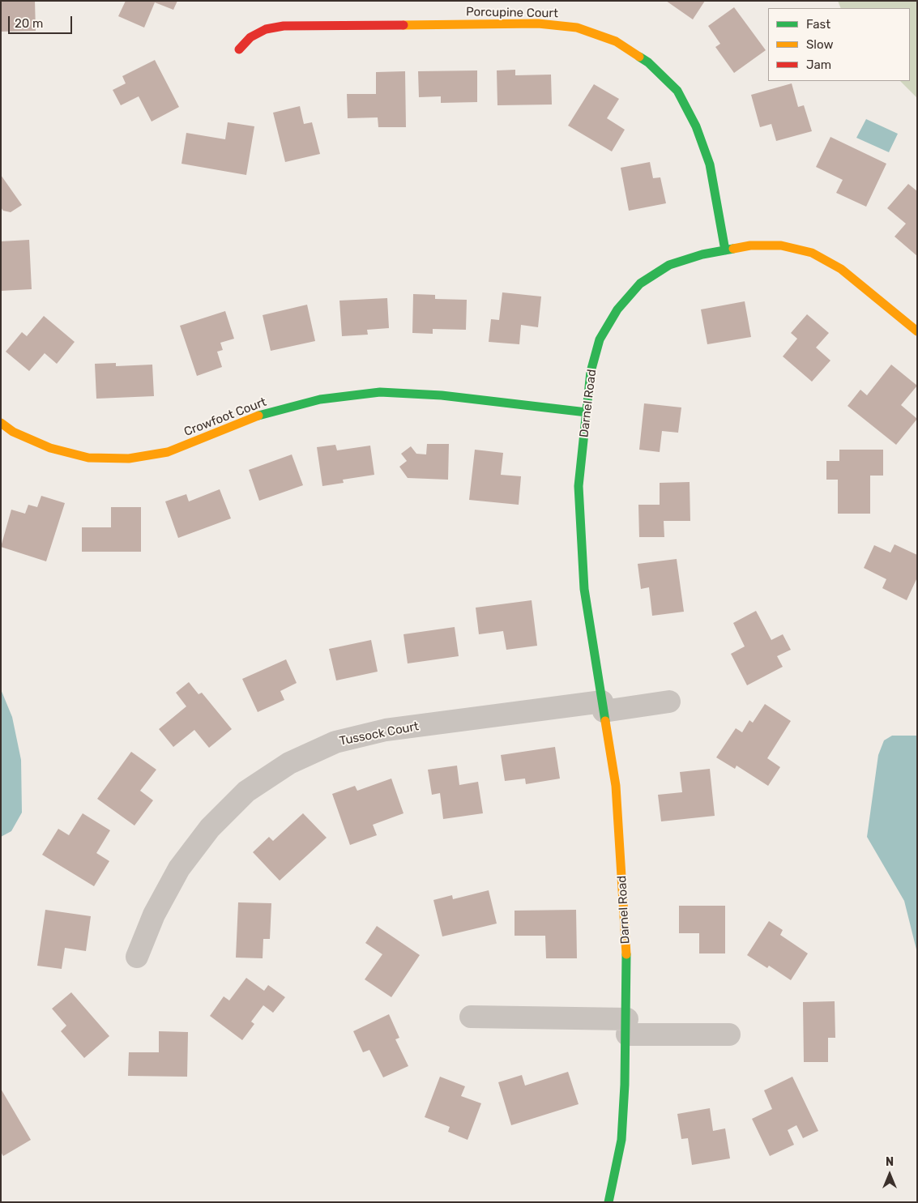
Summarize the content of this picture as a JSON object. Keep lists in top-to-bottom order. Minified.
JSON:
{"streets":{"street":["Porcupine Court","Darnel Road","Crowfoot Court","Tussock Court"]},"crossings":[["Porcupine Court","Darnel Road"],["Darnel Road","Crowfoot Court"],["Darnel Road","Tussock Court"]],"legend":["Fast","Slow","Jam"],"scale_bar":"20 m","north":"top"}
